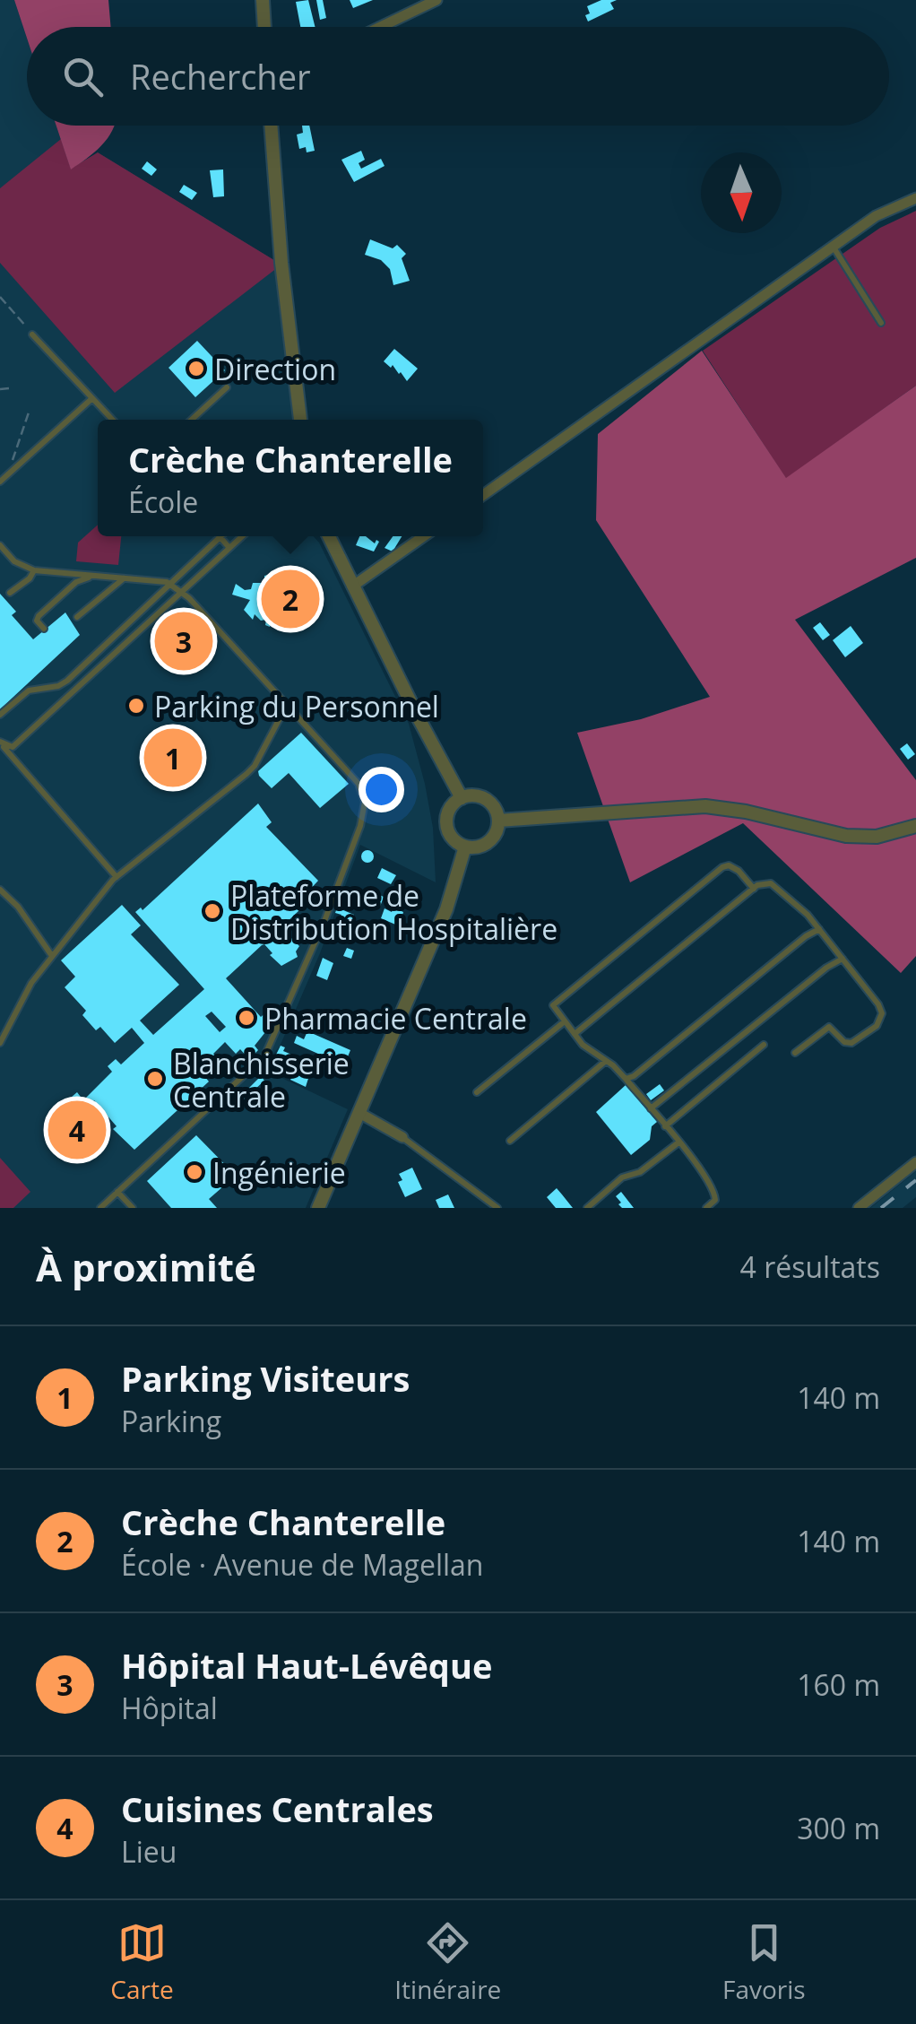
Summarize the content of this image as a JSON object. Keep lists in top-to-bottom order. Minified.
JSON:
{"places":["Direction","Parking du Personnel","Plateforme de Distribution Hospitalière","Pharmacie Centrale","Blanchisserie Centrale","Ingénierie"],"north":"bottom","page":{"search":"Rechercher","popup":["Crèche Chanterelle","École"],"pins":["2","3","1","4"],"heading":["À proximité","4 résultats"],"list":[{"mark":"1","name":"Parking Visiteurs","note":"Parking","value":"140 m"},{"mark":"2","name":"Crèche Chanterelle","note":"École · Avenue de Magellan","value":"140 m"},{"mark":"3","name":"Hôpital Haut-Lévêque","note":"Hôpital","value":"160 m"},{"mark":"4","name":"Cuisines Centrales","note":"Lieu","value":"300 m"}],"nav":["Carte","Itinéraire","Favoris"]}}
